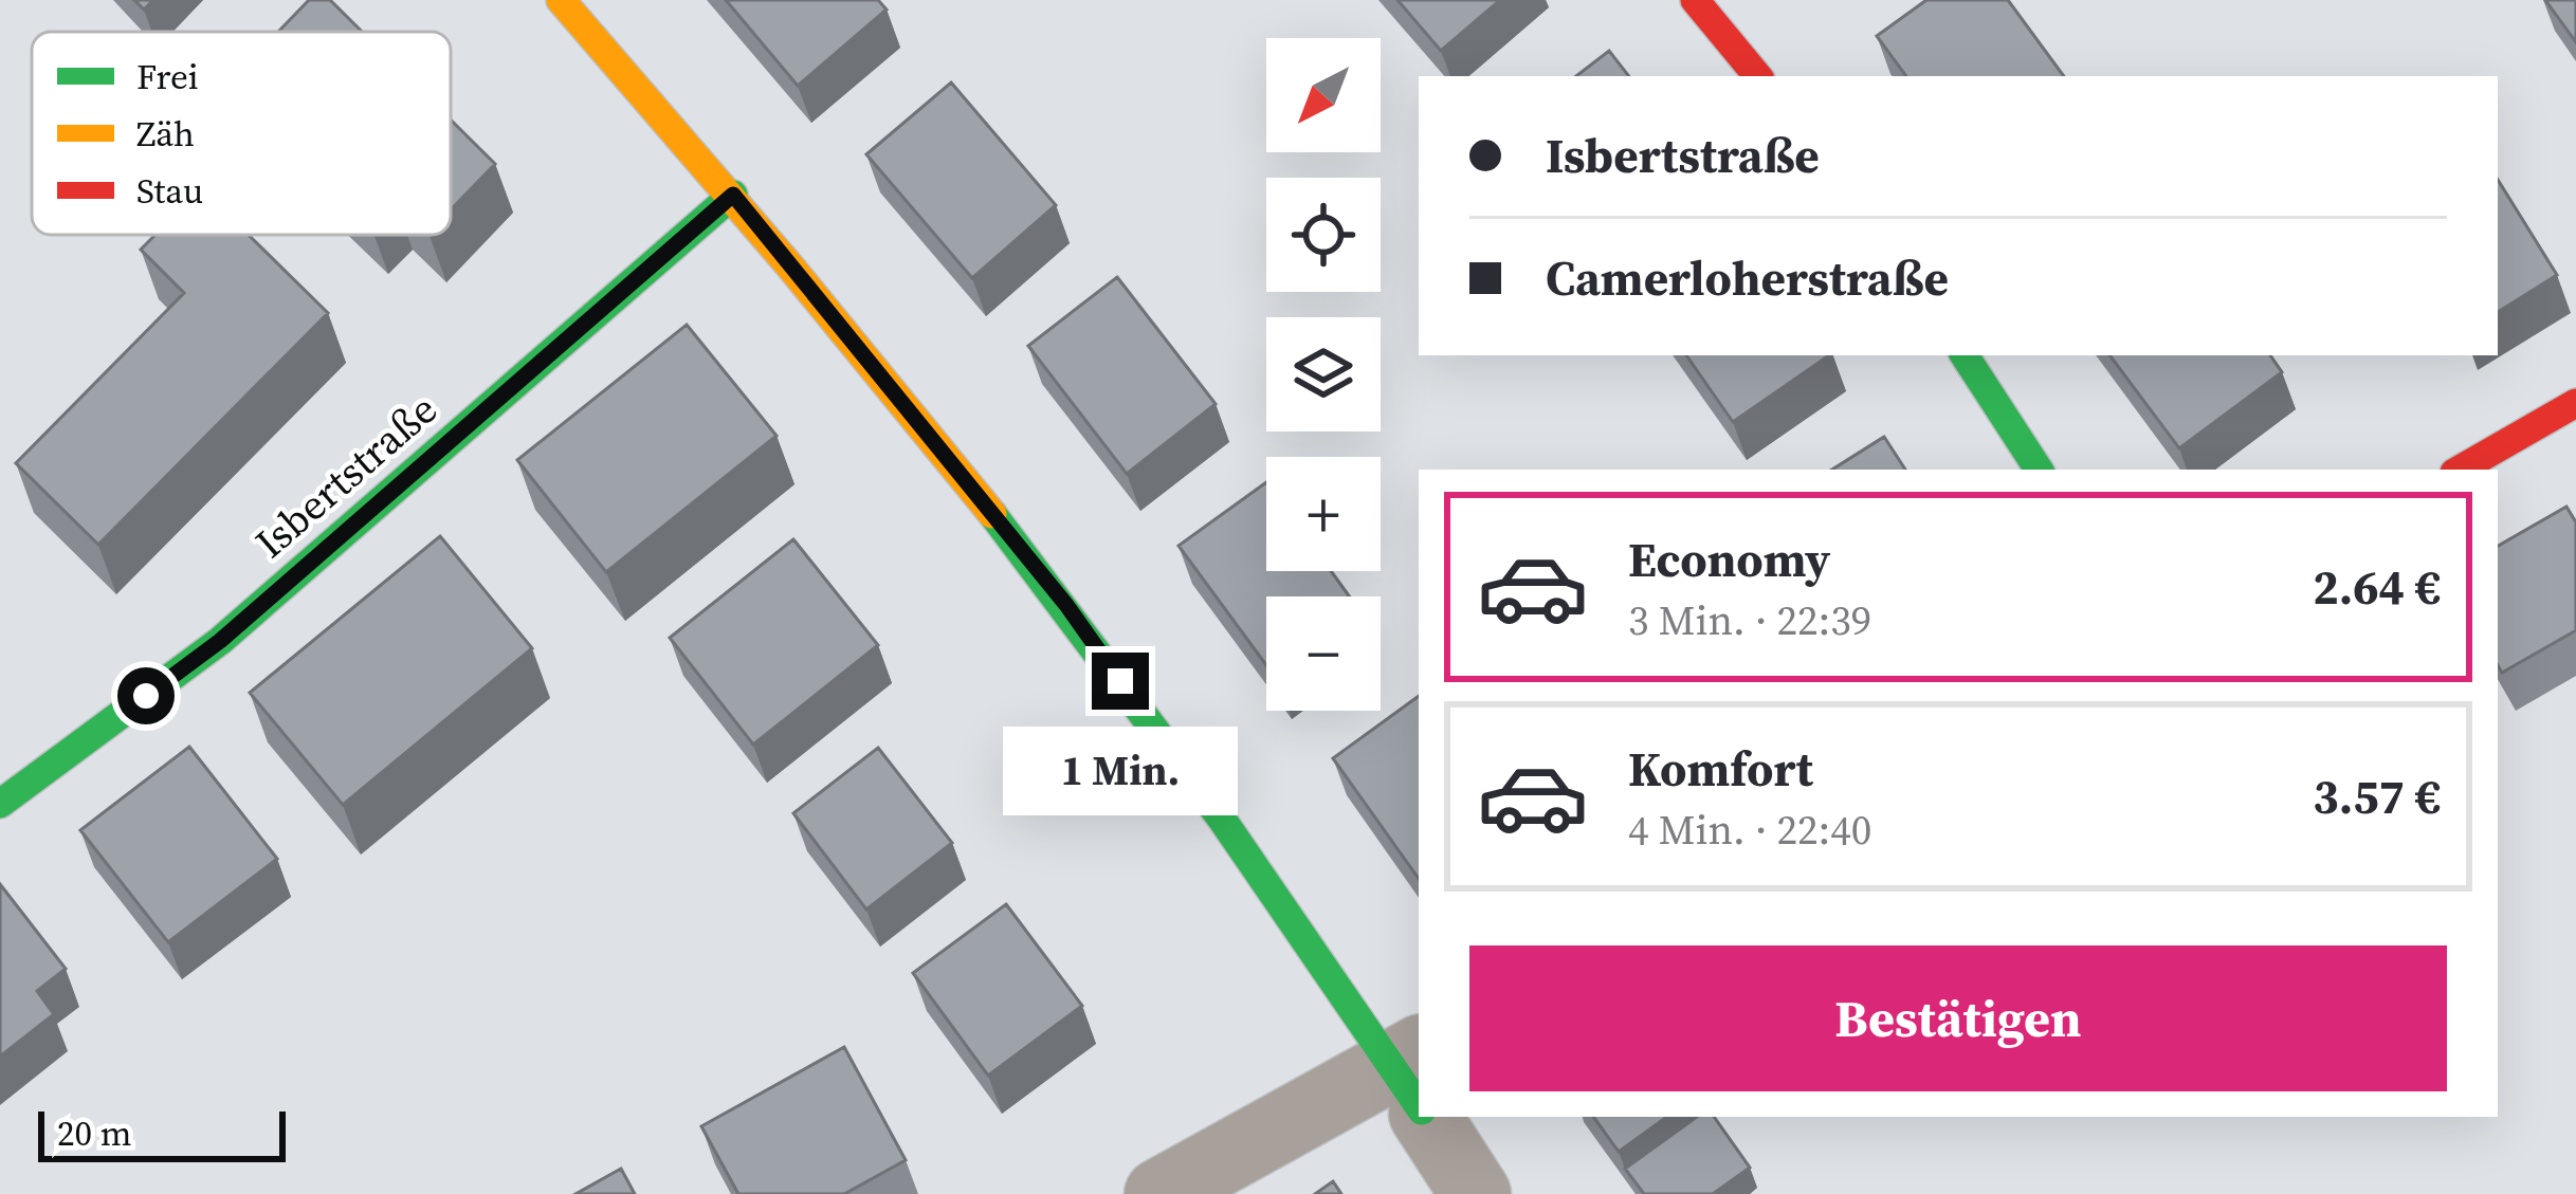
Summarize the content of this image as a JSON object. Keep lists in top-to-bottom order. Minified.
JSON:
{"streets":{"street":["Isbertstraße"]},"legend":["Frei","Zäh","Stau"],"scale_bar":"20 m","north":"bottom left","page":{"map_buttons":["+","−"],"banner":["Isbertstraße","Camerloherstraße"],"list":[{"name":"Economy","note":"3 Min. · 22:39","value":"2.64 €"},{"name":"Komfort","note":"4 Min. · 22:40","value":"3.57 €"}],"bubble":"1 Min.","buttons":"Bestätigen","scale":"20 m"}}
